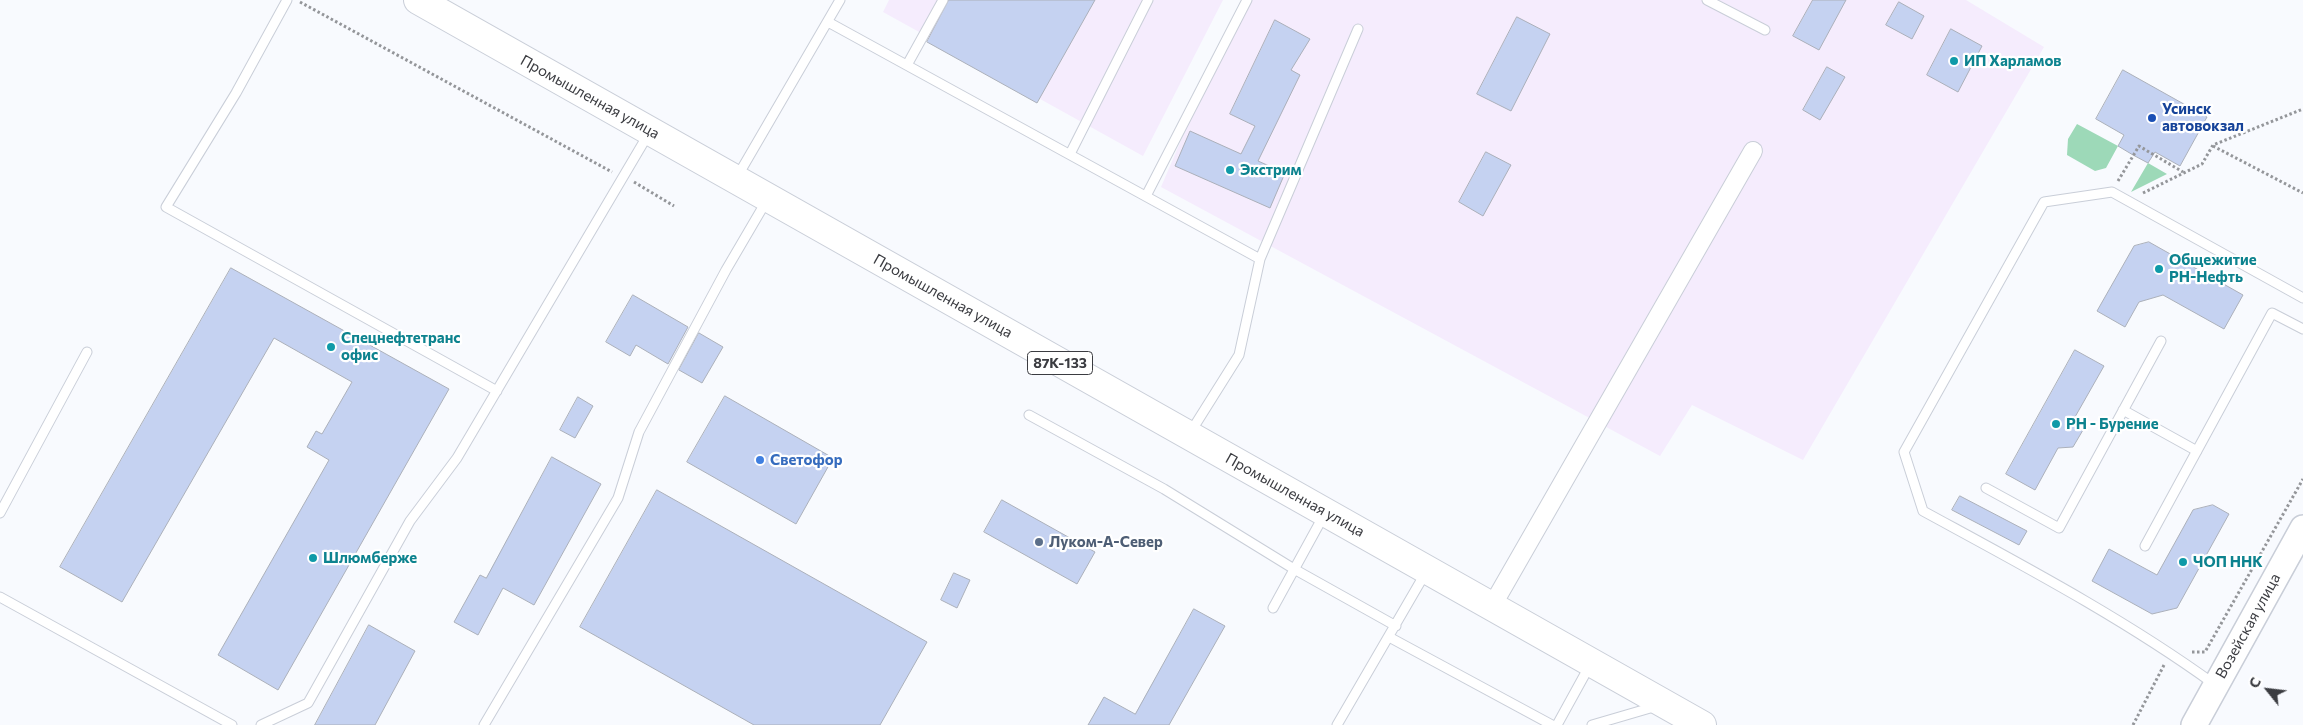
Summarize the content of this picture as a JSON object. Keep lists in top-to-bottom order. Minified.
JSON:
{"streets":{"main road":["Промышленная улица","87К-133","Возейская улица"]},"places":["ИП Харламов","Усинск автовокзал","Экстрим","Общежитие РН-Нефть","Спецнефтетранс офис","РН - Бурение","Светофор","Луком-А-Север","Шлюмберже","ЧОП ННК"],"north":"top left"}
